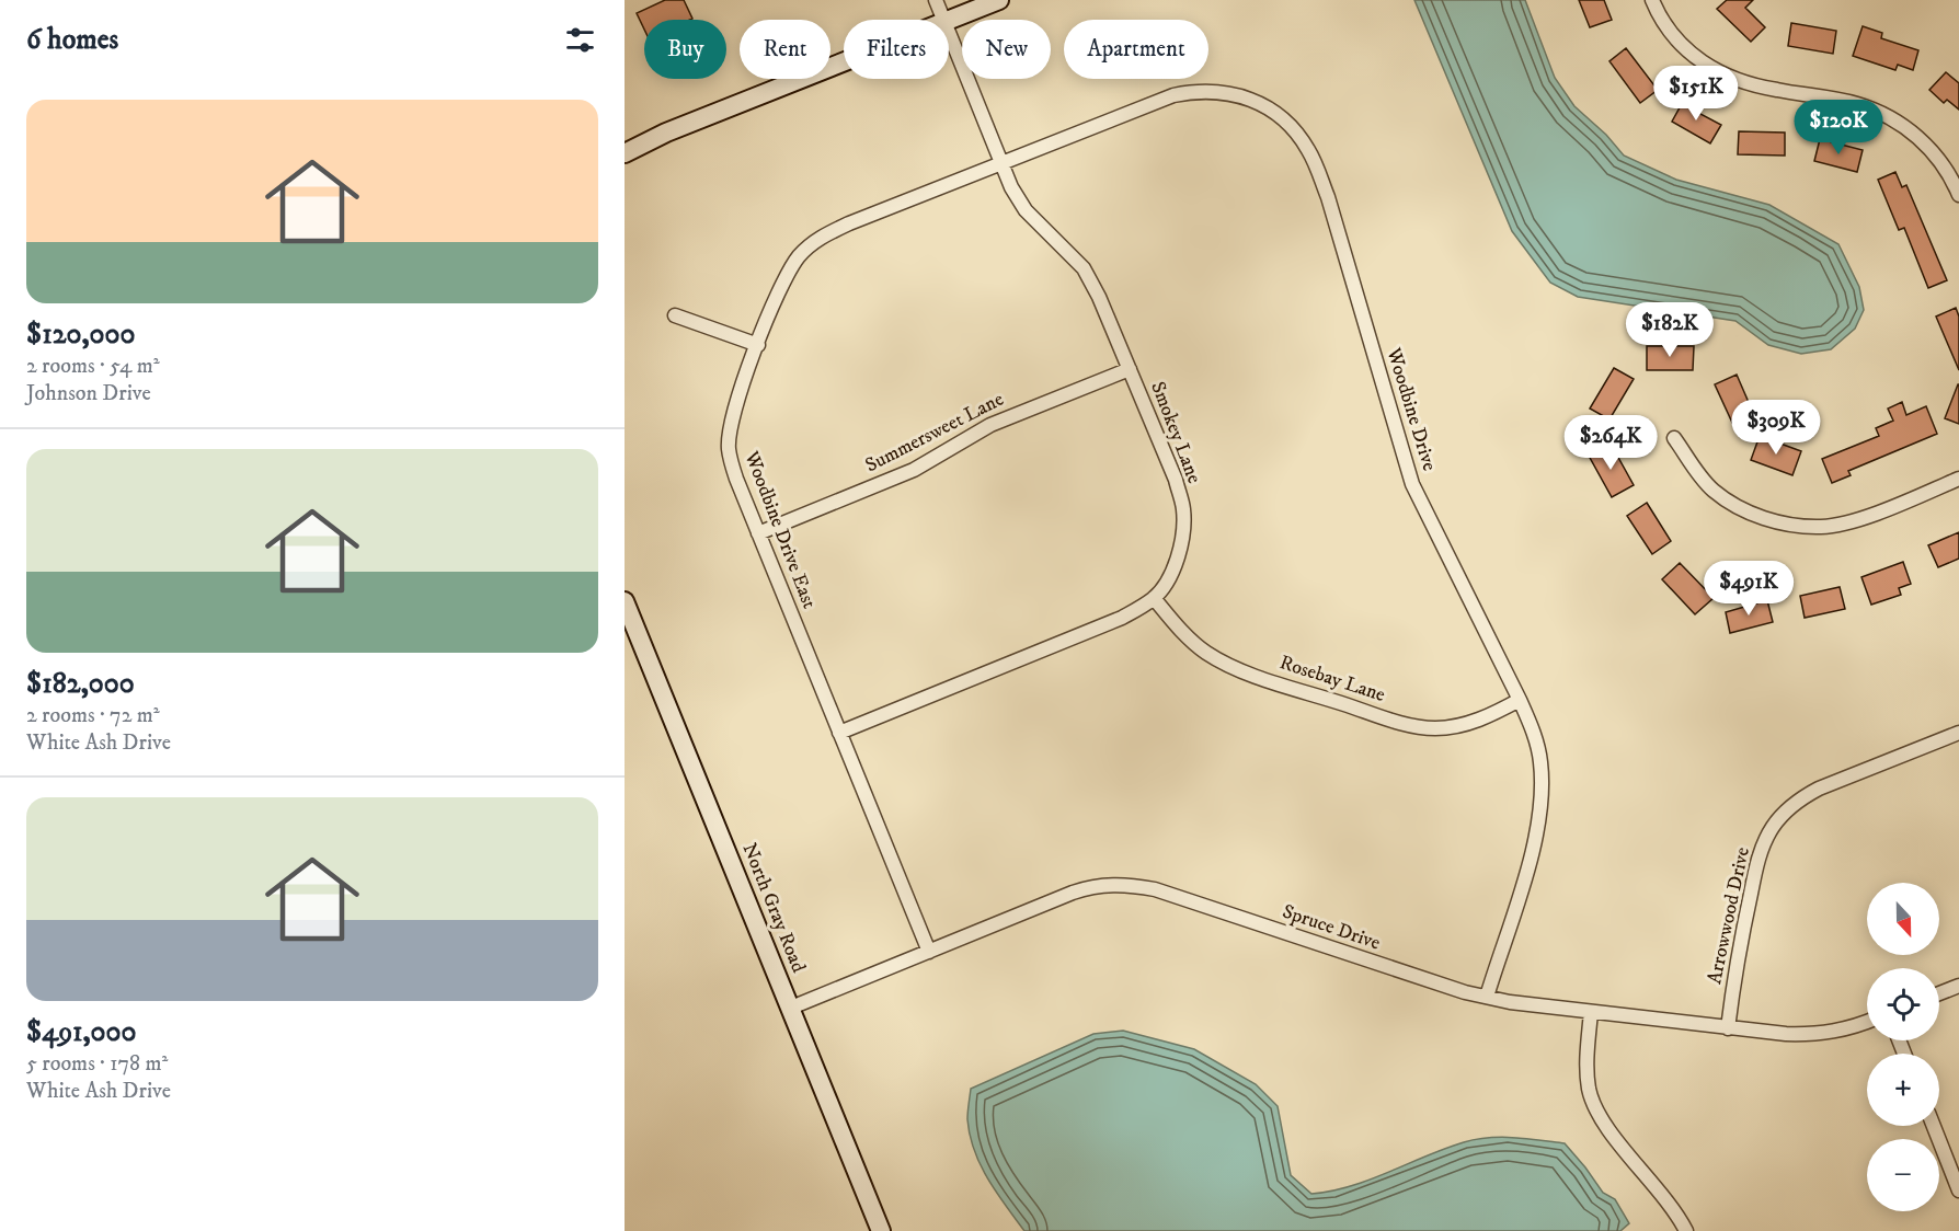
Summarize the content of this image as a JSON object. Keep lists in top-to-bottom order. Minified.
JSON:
{"streets":{"street":["Woodbine Drive","Summersweet Lane","Smokey Lane","Woodbine Drive East","Rosebay Lane","North Gray Road","Arrowwood Drive","Spruce Drive"]},"crossings":[["Woodbine Drive","Smokey Lane"],["Woodbine Drive","Woodbine Drive East"],["Woodbine Drive","Rosebay Lane"],["Woodbine Drive","Spruce Drive"],["Summersweet Lane","Smokey Lane"],["Summersweet Lane","Woodbine Drive East"],["Smokey Lane","Woodbine Drive East"],["Smokey Lane","Rosebay Lane"],["Woodbine Drive East","Spruce Drive"],["North Gray Road","Spruce Drive"],["Arrowwood Drive","Spruce Drive"]],"north":"bottom","page":{"heading":"6 homes","chip":["Buy","Rent","Filters","New","Apartment"],"price":["$151K","$120K","$182K","$309K","$264K","$491K"],"list":[{"name":"$120,000","note":"2 rooms · 54 m² · Johnson Drive"},{"name":"$182,000","note":"2 rooms · 72 m² · White Ash Drive"},{"name":"$491,000","note":"5 rooms · 178 m² · White Ash Drive"}],"map_buttons":["+","−"]}}
